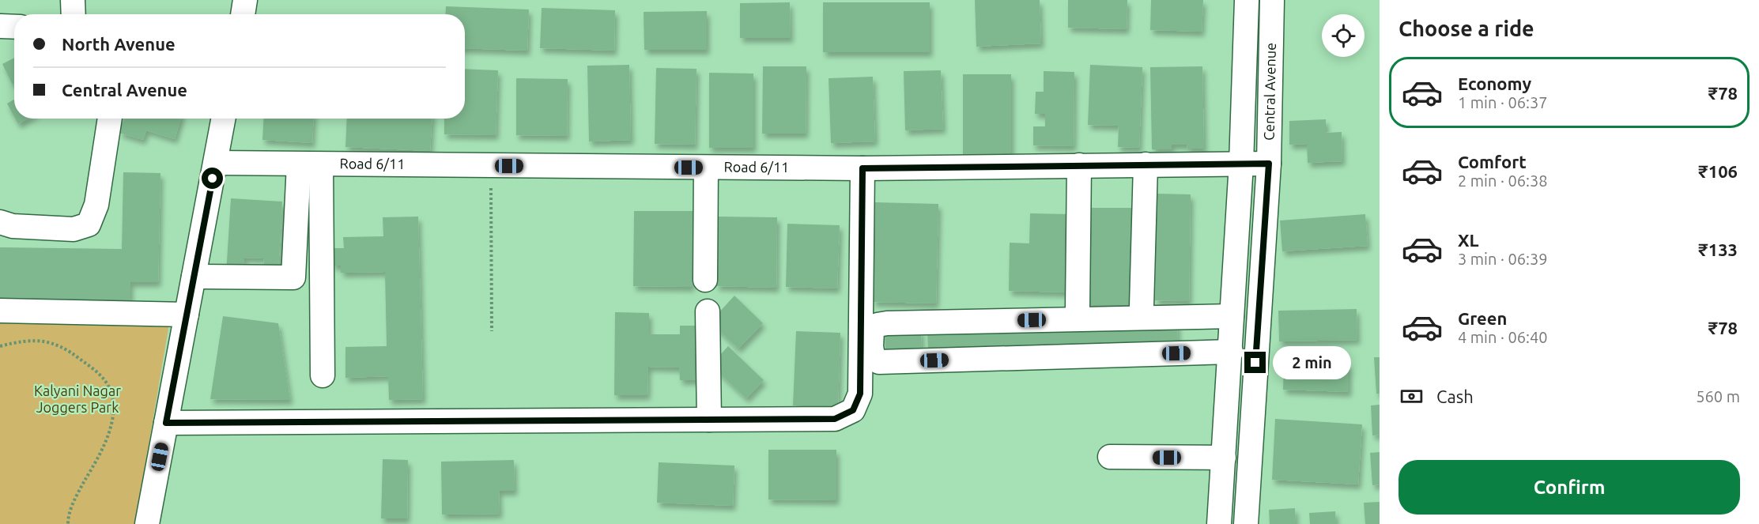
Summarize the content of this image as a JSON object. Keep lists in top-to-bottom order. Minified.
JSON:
{"streets":{"street":["Central Avenue","Road 6/11"]},"crossings":[["Central Avenue","Road 6/11"]],"parks":["Kalyani Nagar Joggers Park"],"page":{"heading":"Choose a ride","banner":["North Avenue","Central Avenue"],"list":[{"name":"Economy","note":"1 min · 06:37","value":"₹78"},{"name":"Comfort","note":"2 min · 06:38","value":"₹106"},{"name":"XL","note":"3 min · 06:39","value":"₹133"},{"name":"Green","note":"4 min · 06:40","value":"₹78"}],"bubble":"2 min","pay":["Cash","560 m"],"buttons":"Confirm"}}
